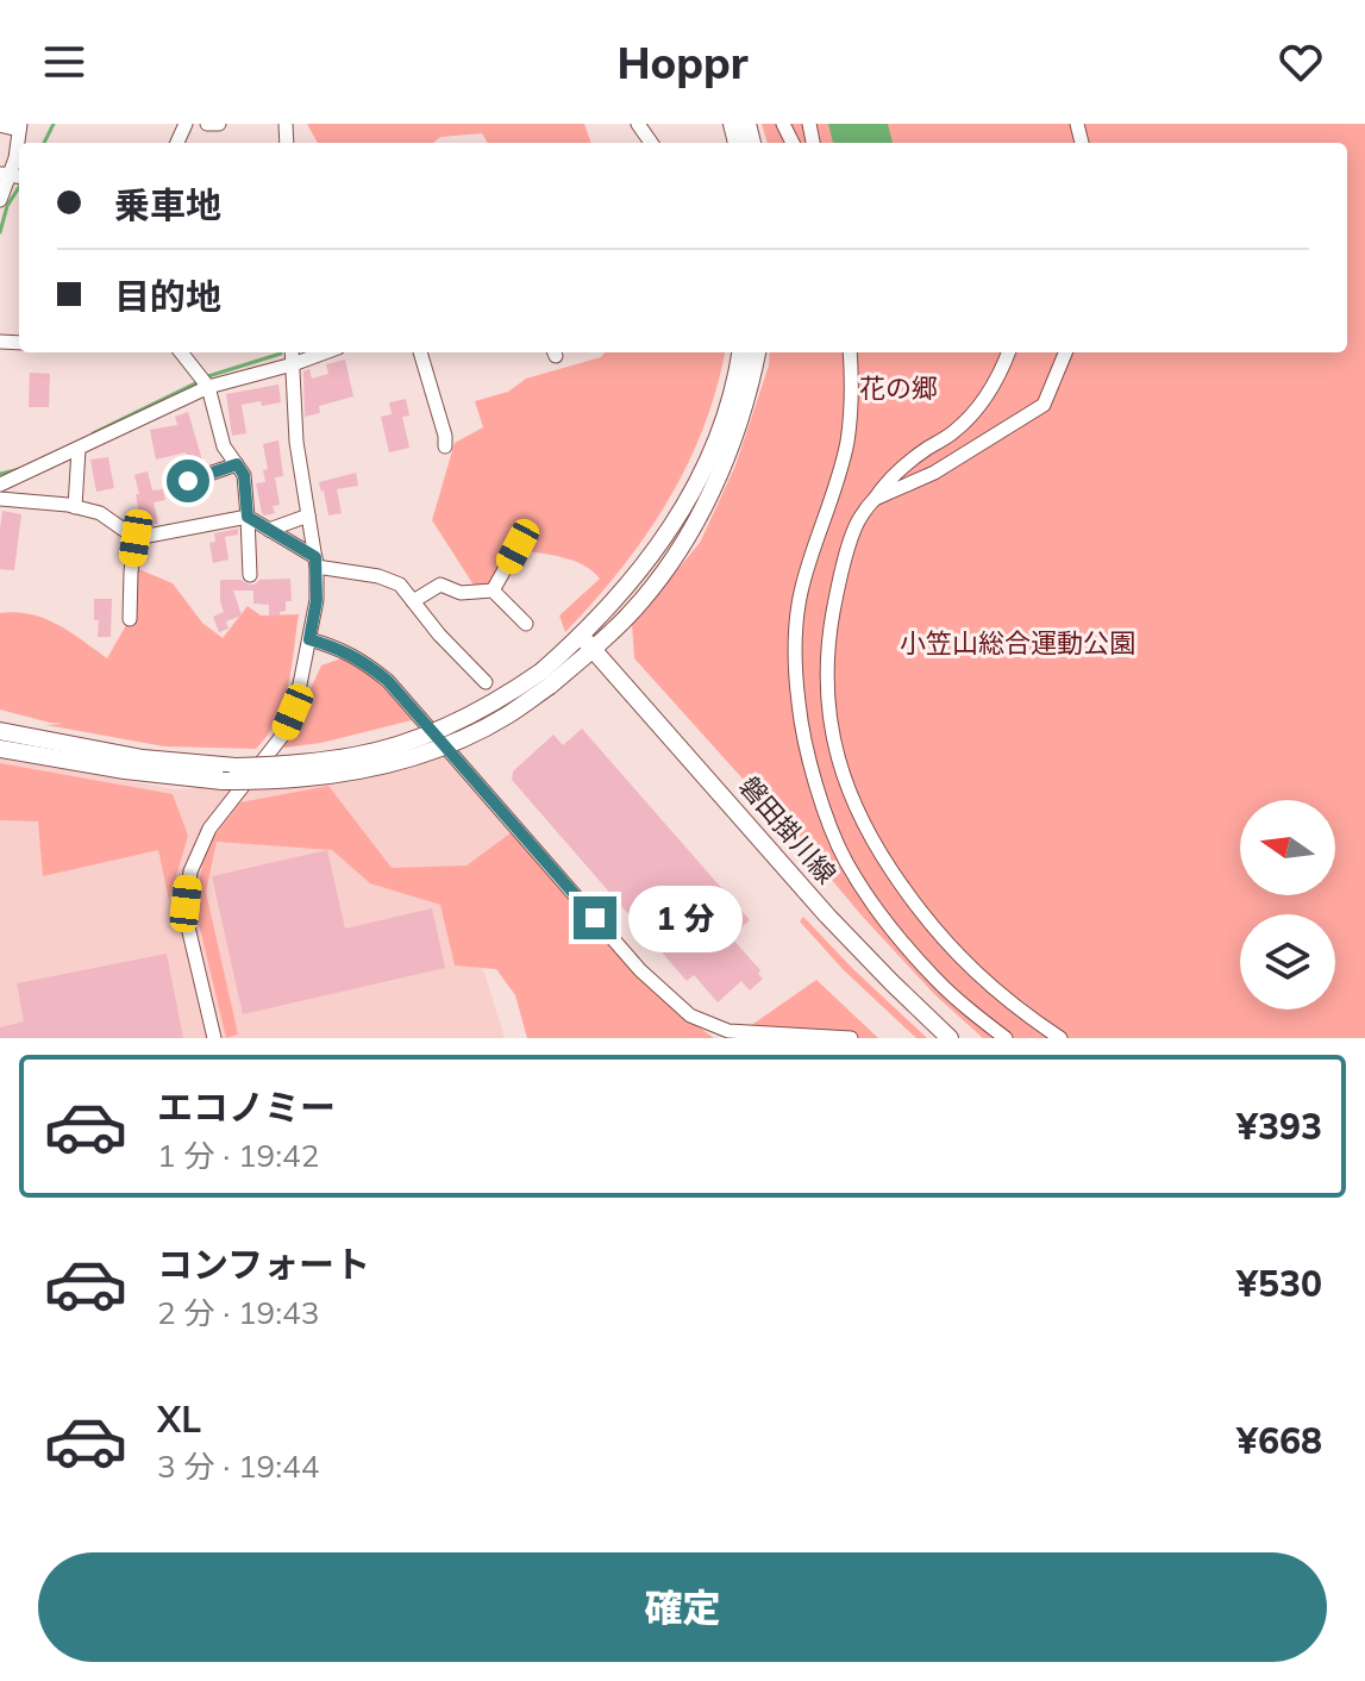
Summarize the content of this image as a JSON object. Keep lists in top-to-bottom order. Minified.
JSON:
{"streets":{"main road":["磐田掛川線"]},"parks":["花の郷","小笠山総合運動公園"],"north":"left","page":{"header":"Hoppr","banner":["乗車地","目的地"],"bubble":"1 分","list":[{"name":"エコノミー","note":"1 分 · 19:42","value":"¥393"},{"name":"コンフォート","note":"2 分 · 19:43","value":"¥530"},{"name":"XL","note":"3 分 · 19:44","value":"¥668"}],"buttons":"確定"}}
